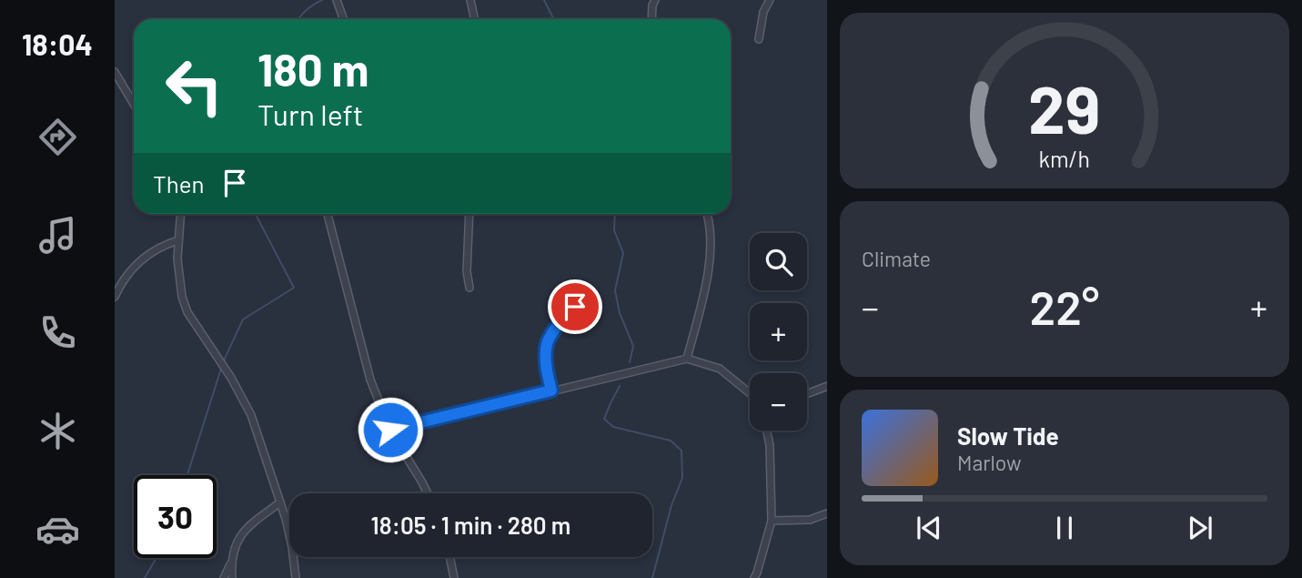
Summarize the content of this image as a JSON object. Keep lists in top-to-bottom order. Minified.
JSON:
{"page":{"tabs":"18:04","turn":["180 m","Turn left"],"then":"Then","tile":"Climate","map_buttons":["+","−"],"heat":["−","22°","+"],"song":["Slow Tide","Marlow"],"limit":"30","trip":"18:05 · 1 min · 280 m","gauge":["29","km/h"]}}
